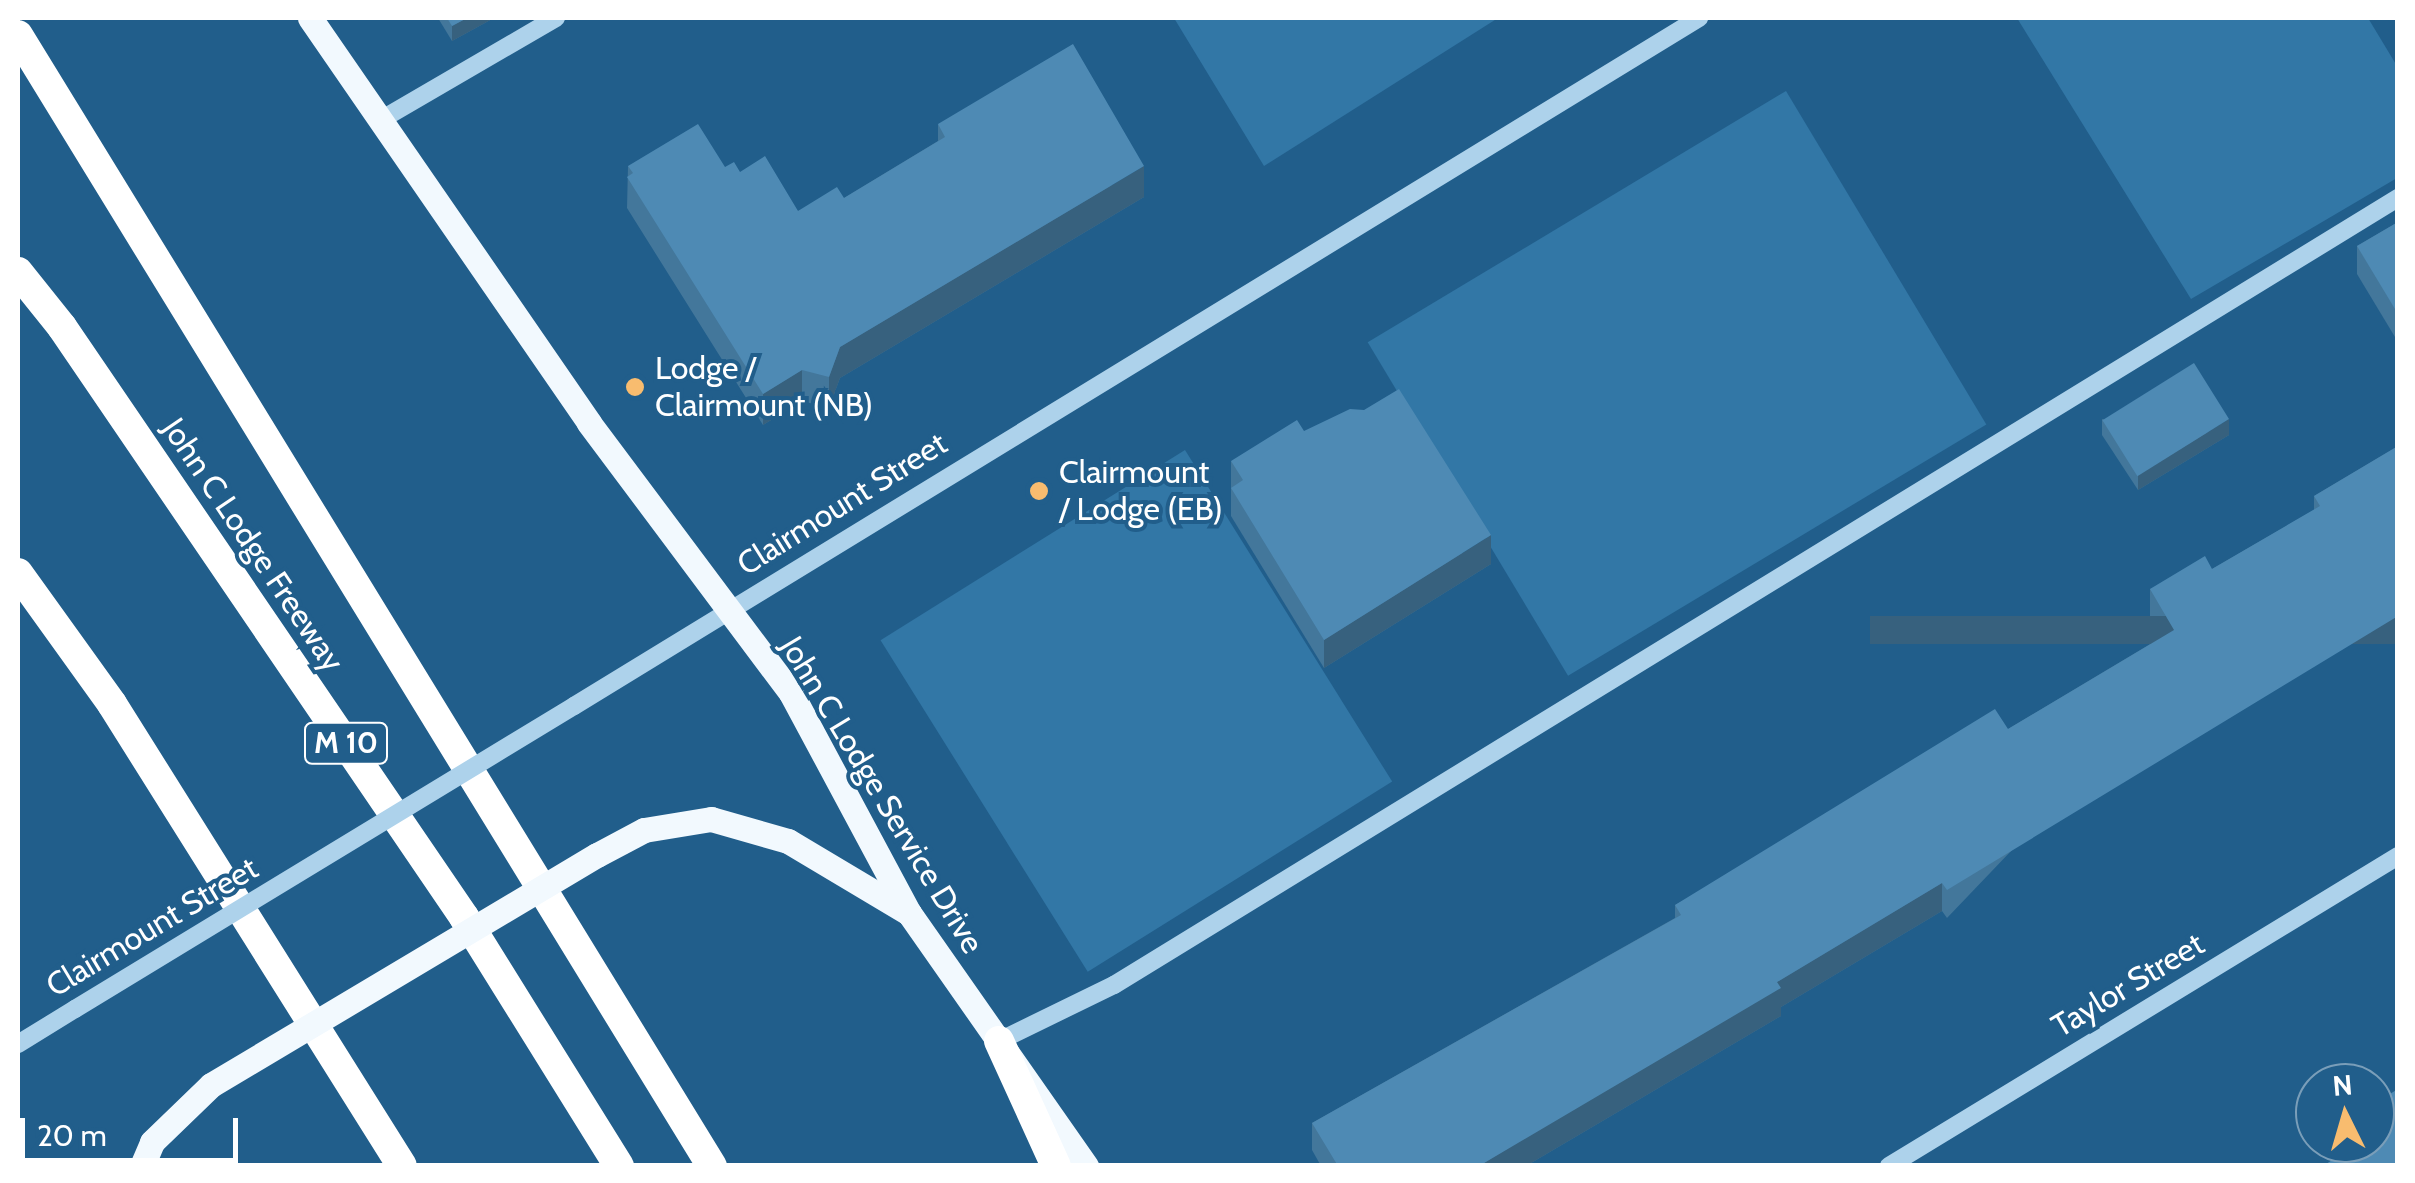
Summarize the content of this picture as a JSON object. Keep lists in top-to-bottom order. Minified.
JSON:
{"streets":{"highway":["John C Lodge Freeway","M 10"],"main road":["John C Lodge Service Drive"],"street":["Clairmount Street","Taylor Street"]},"crossings":[["Clairmount Street","John C Lodge Service Drive"]],"places":["Lodge / Clairmount (NB)","Clairmount / Lodge (EB)"],"scale_bar":"20 m","north":"top"}
